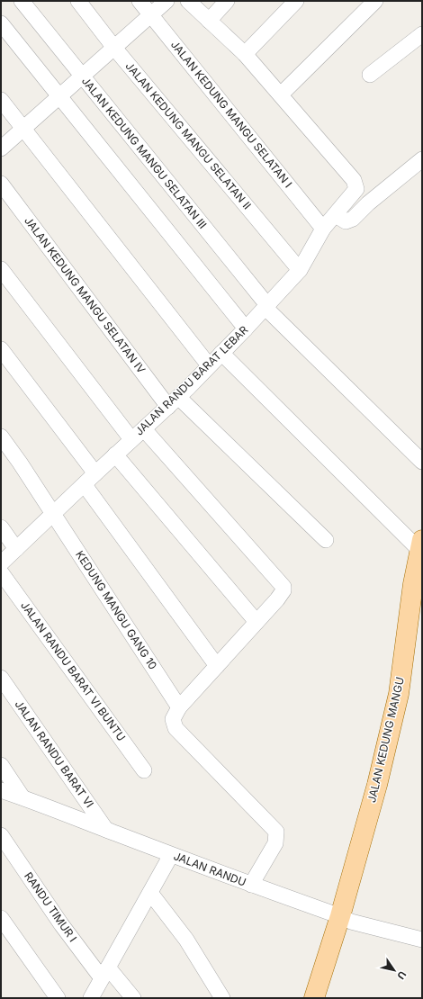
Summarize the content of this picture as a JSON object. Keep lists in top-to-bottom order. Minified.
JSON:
{"streets":{"main road":["JALAN KEDUNG MANGU"],"street":["JALAN KEDUNG MANGU SELATAN I","JALAN KEDUNG MANGU SELATAN II","JALAN KEDUNG MANGU SELATAN III","JALAN KEDUNG MANGU SELATAN IV","JALAN RANDU BARAT LEBAR","KEDUNG MANGU GANG 10","JALAN RANDU BARAT VI BUNTU","JALAN RANDU BARAT VI","JALAN RANDU","RANDU TIMUR I"]},"crossings":[["JALAN KEDUNG MANGU SELATAN I","JALAN RANDU BARAT LEBAR"],["JALAN KEDUNG MANGU SELATAN II","JALAN RANDU BARAT LEBAR"],["JALAN KEDUNG MANGU SELATAN III","JALAN RANDU BARAT LEBAR"],["JALAN KEDUNG MANGU SELATAN IV","JALAN RANDU BARAT LEBAR"],["JALAN RANDU BARAT LEBAR","KEDUNG MANGU GANG 10"],["JALAN KEDUNG MANGU","JALAN RANDU"],["JALAN RANDU BARAT VI","JALAN RANDU"]],"north":"bottom right"}
